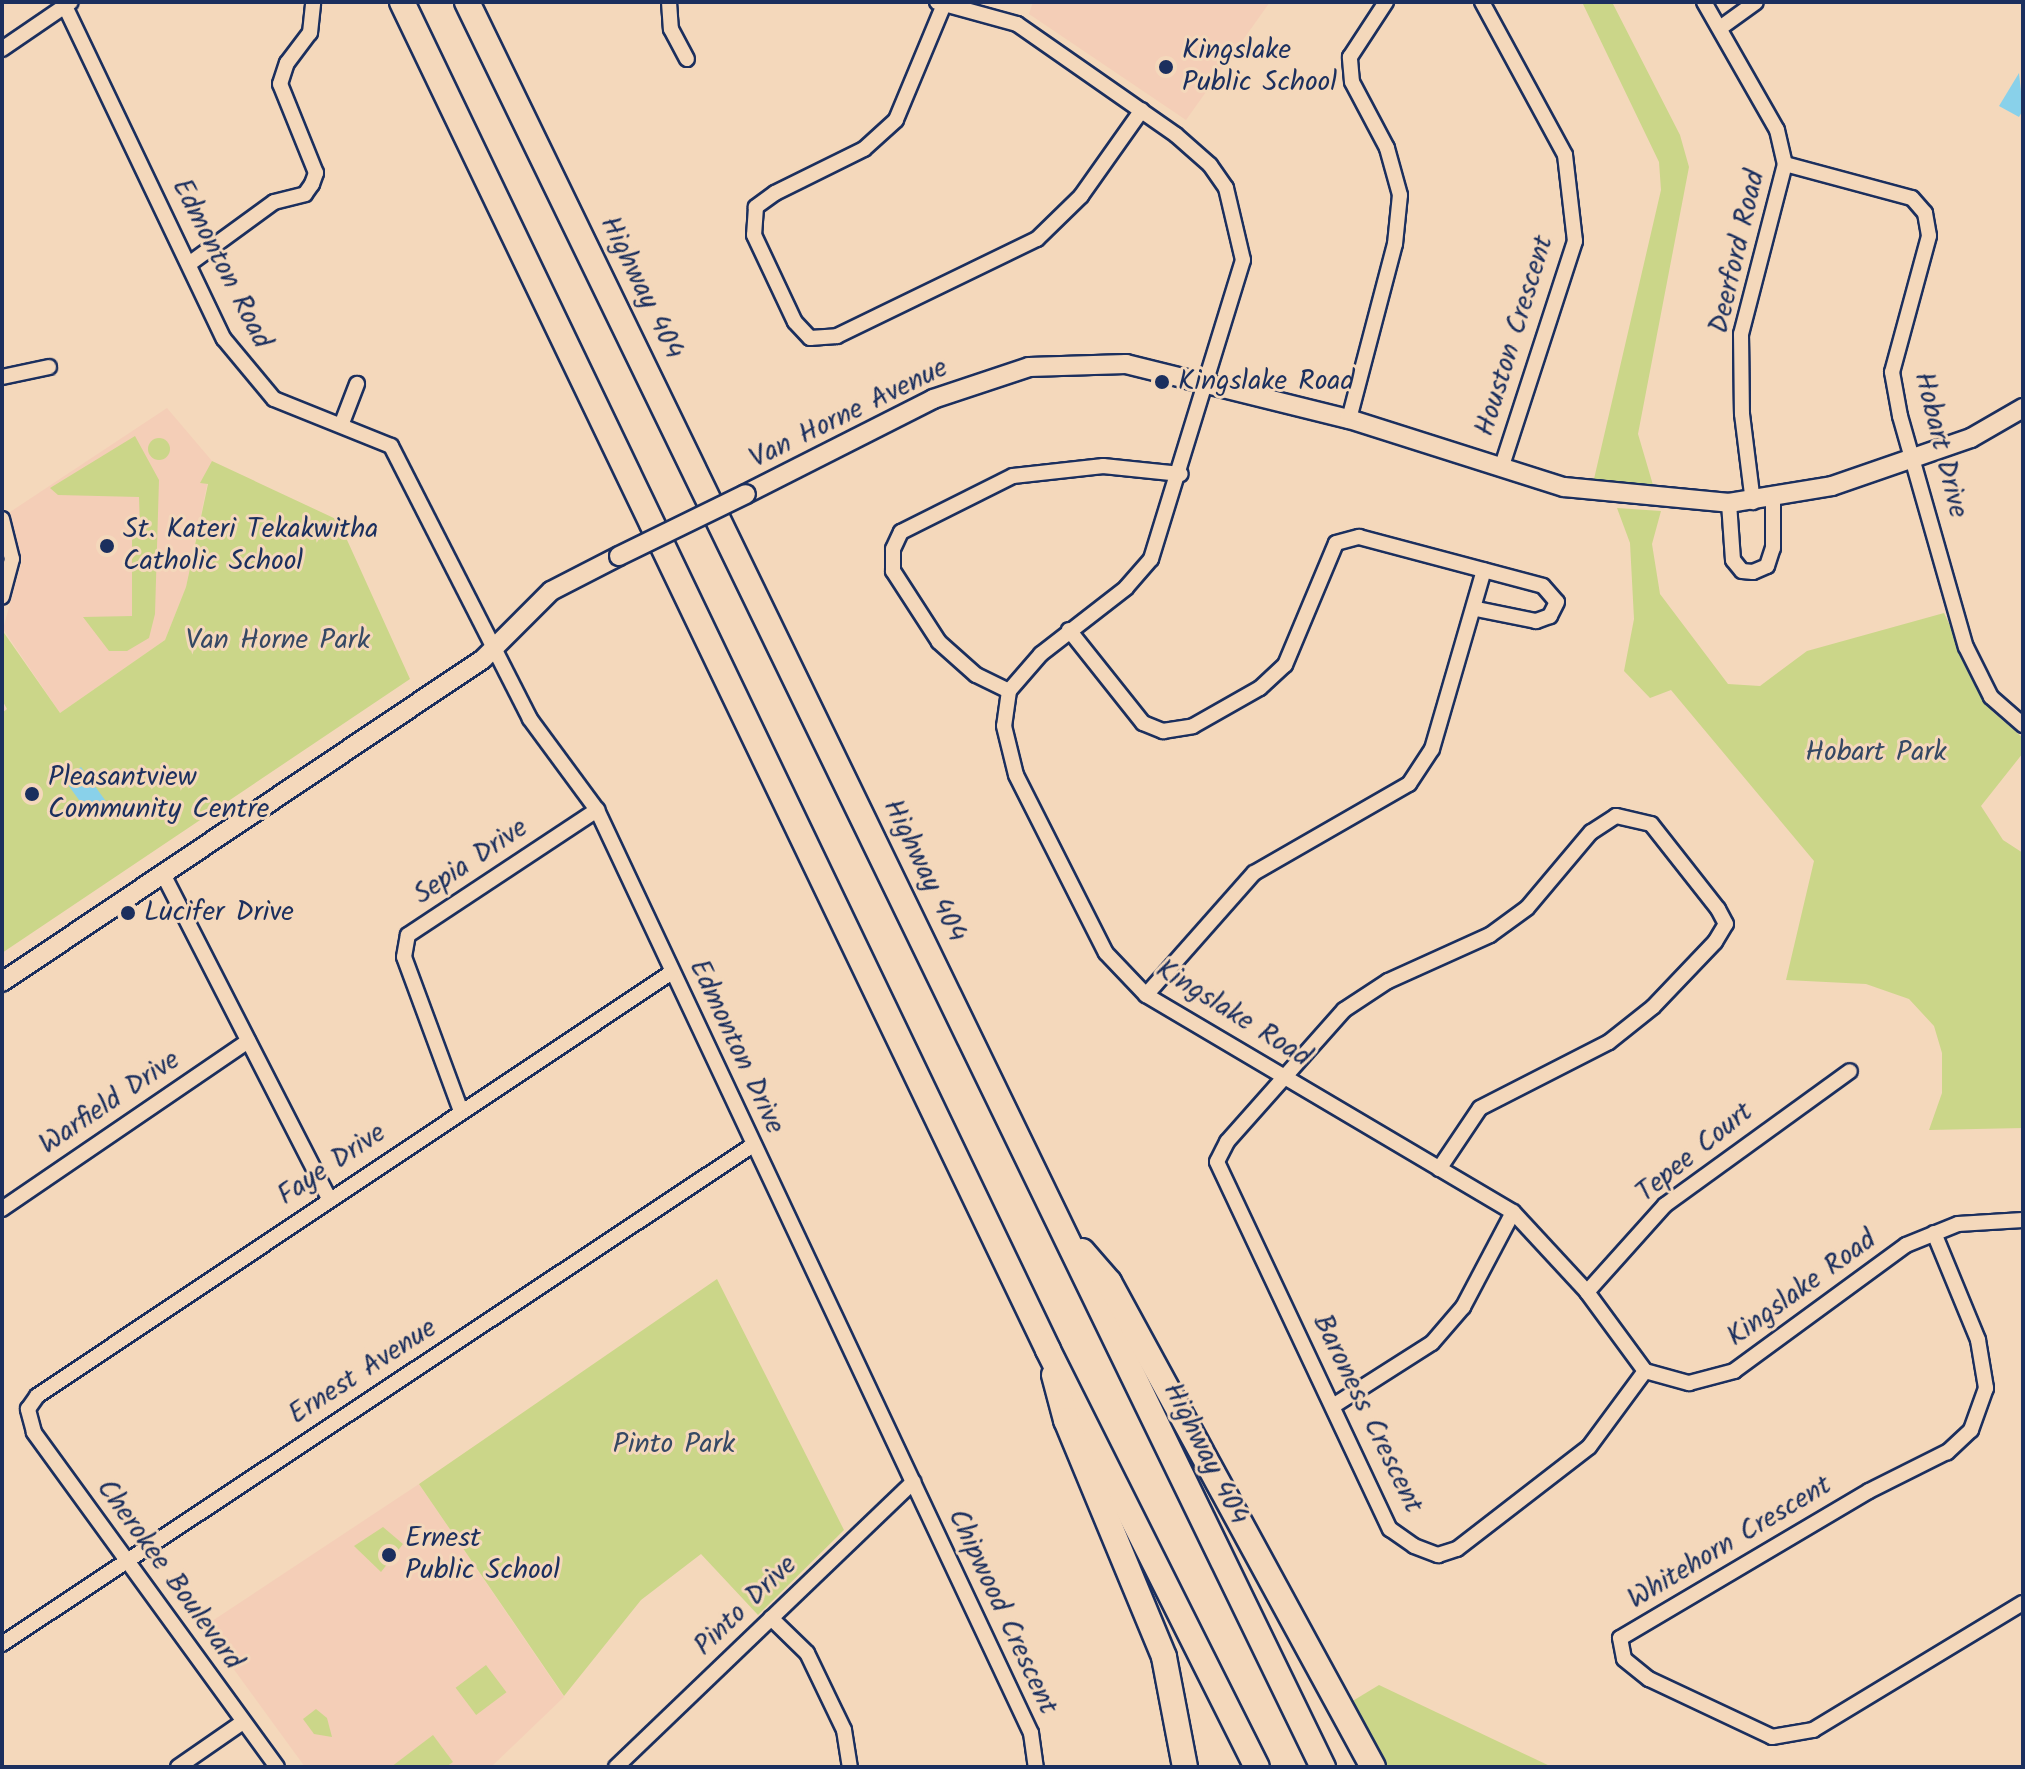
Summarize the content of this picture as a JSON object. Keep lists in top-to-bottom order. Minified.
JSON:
{"streets":{"highway":["Highway 404"],"street":["Deerford Road","Edmonton Road","Houston Crescent","Van Horne Avenue","Hobart Drive","Sepia Drive","Kingslake Road","Edmonton Drive","Warfield Drive","Tepee Court","Faye Drive","Ernest Avenue","Baroness Crescent","Whitehorn Crescent","Cherokee Boulevard","Pinto Drive","Chipwood Crescent"]},"crossings":[["Deerford Road","Van Horne Avenue"],["Deerford Road","Hobart Drive"],["Edmonton Road","Van Horne Avenue"],["Edmonton Road","Edmonton Drive"],["Houston Crescent","Van Horne Avenue"],["Van Horne Avenue","Hobart Drive"],["Van Horne Avenue","Edmonton Drive"],["Sepia Drive","Edmonton Drive"],["Sepia Drive","Faye Drive"],["Kingslake Road","Tepee Court"],["Kingslake Road","Baroness Crescent"],["Kingslake Road","Whitehorn Crescent"],["Edmonton Drive","Faye Drive"],["Edmonton Drive","Ernest Avenue"],["Edmonton Drive","Pinto Drive"],["Edmonton Drive","Chipwood Crescent"],["Faye Drive","Cherokee Boulevard"],["Ernest Avenue","Cherokee Boulevard"],["Pinto Drive","Chipwood Crescent"]],"parks":["Van Horne Park","Hobart Park","Pinto Park"],"places":["Kingslake Public School","Kingslake Road","St. Kateri Tekakwitha Catholic School","Pleasantview Community Centre","Lucifer Drive","Ernest Public School"]}
